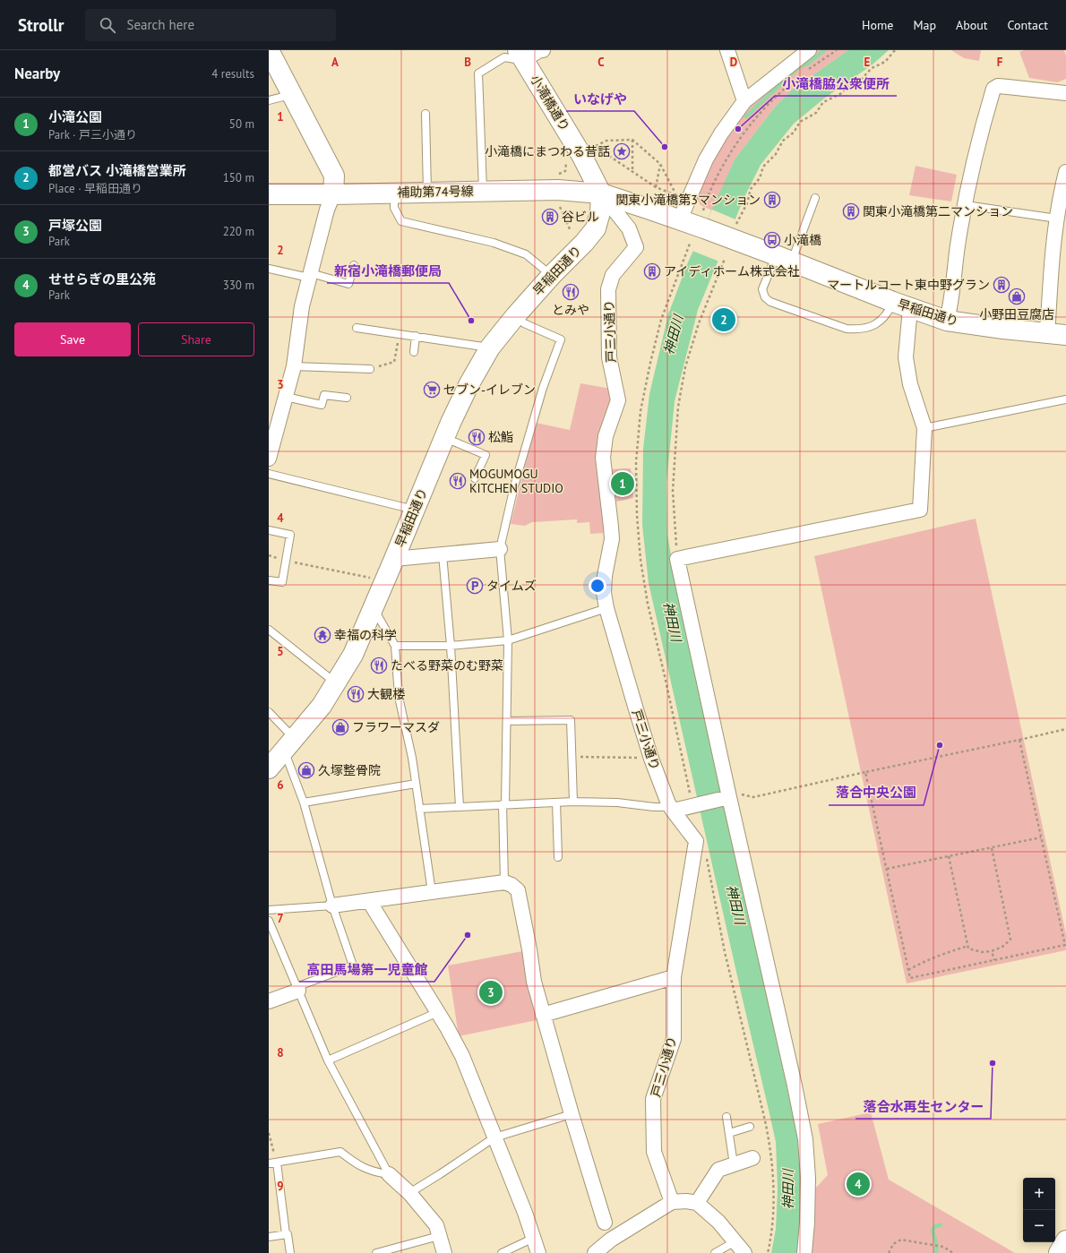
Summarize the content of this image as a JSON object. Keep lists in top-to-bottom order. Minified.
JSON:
{"streets":{"main road":["小滝橋通り","補助第74号線","早稲田通り"],"street":["戸三小通り"]},"crossings":[["小滝橋通り","補助第74号線"],["小滝橋通り","早稲田通り"],["小滝橋通り","戸三小通り"],["補助第74号線","早稲田通り"],["補助第74号線","戸三小通り"],["早稲田通り","戸三小通り"]],"water":["神田川"],"places":{"other":["小滝橋脇公衆便所","いなげや","新宿小滝橋郵便局","落合中央公園","高田馬場第一児童館","落合水再生センター"],"place":["小滝橋にまつわる昔話"],"building":["関東小滝橋第3マンション","関東小滝橋第二マンション","谷ビル","アイディホーム株式会社","マートルコート東中野グラン"],"bus stop":["小滝橋"],"restaurant":["とみや","松鮨","MOGUMOGU KITCHEN STUDIO","たべる野菜のむ野菜","大観楼"],"shop":["小野田豆腐店","フラワーマスダ","久塚整骨院"],"supermarket":["セブン-イレブン"],"parking":["タイムズ"],"temple":["幸福の科学"]},"page":{"header":"Strollr","search":"Search here","nav":["Home","Map","About","Contact"],"heading":["Nearby","4 results"],"list":[{"mark":"1","name":"小滝公園","note":"Park · 戸三小通り","value":"50 m"},{"mark":"2","name":"都営バス 小滝橋営業所","note":"Place · 早稲田通り","value":"150 m"},{"mark":"3","name":"戸塚公園","note":"Park","value":"220 m"},{"mark":"4","name":"せせらぎの里公苑","note":"Park","value":"330 m"}],"pins":["2","1","3","4"],"buttons":["Save","Share"],"map_buttons":["+","−"]},"grid":{"columns":["A","B","C","D","E","F"],"rows":["1","2","3","4","5","6","7","8","9"]}}
